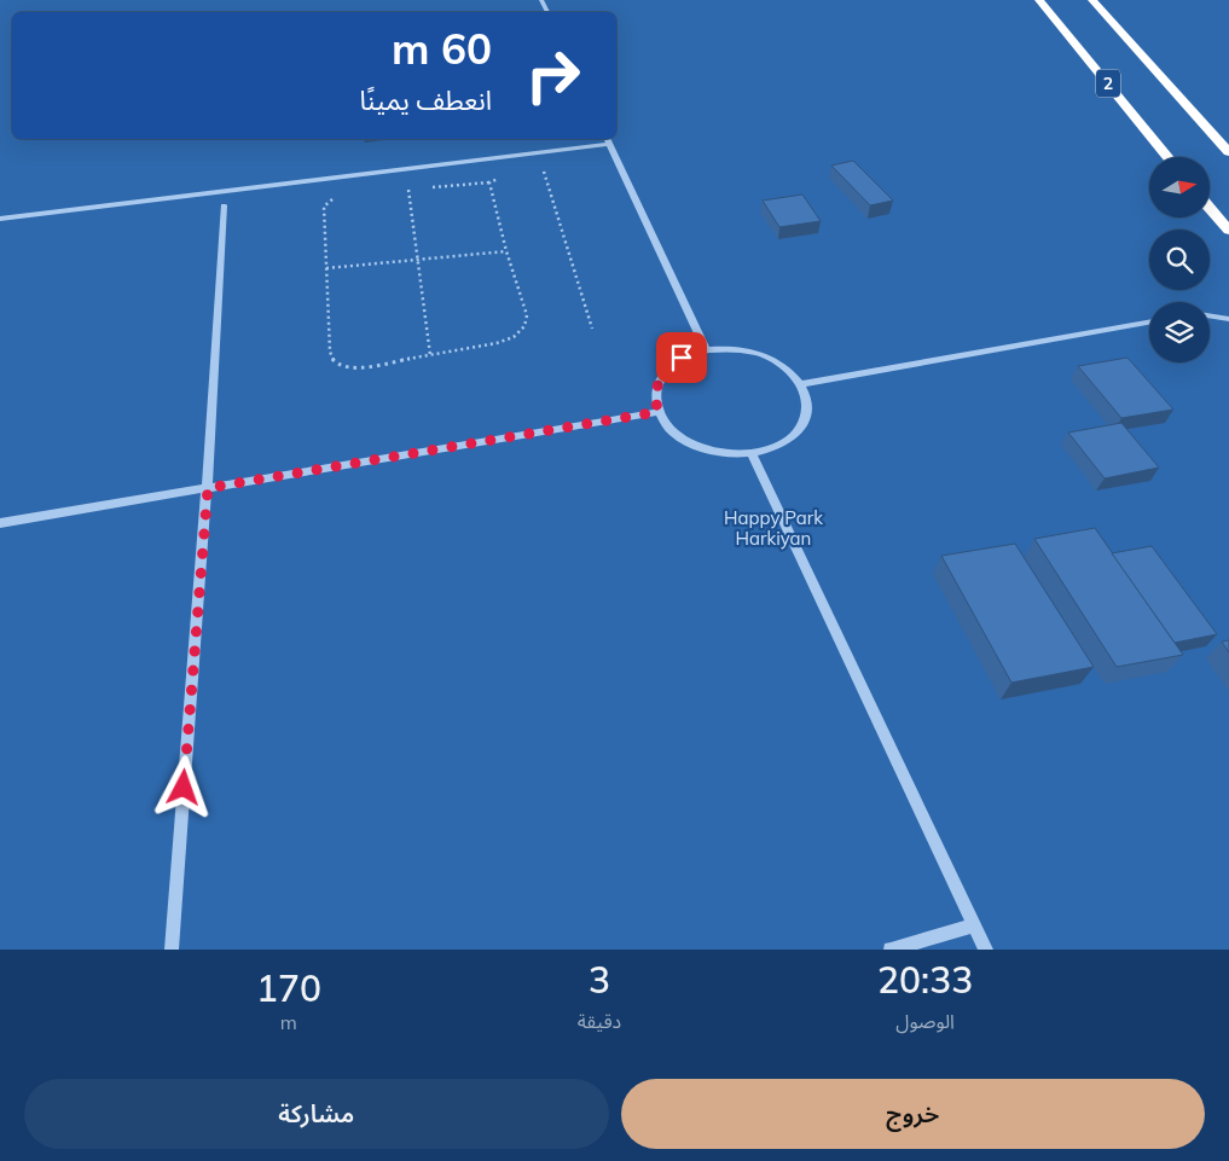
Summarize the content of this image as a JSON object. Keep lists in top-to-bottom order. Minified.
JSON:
{"streets":{"highway":["2"]},"parks":["Happy Park Harkiyan"],"north":"right","page":{"turn":["60 m","انعطف يمينًا"],"eta":["20:33","الوصول","3","دقيقة","170","m"],"buttons":["خروج","مشاركة"]}}
